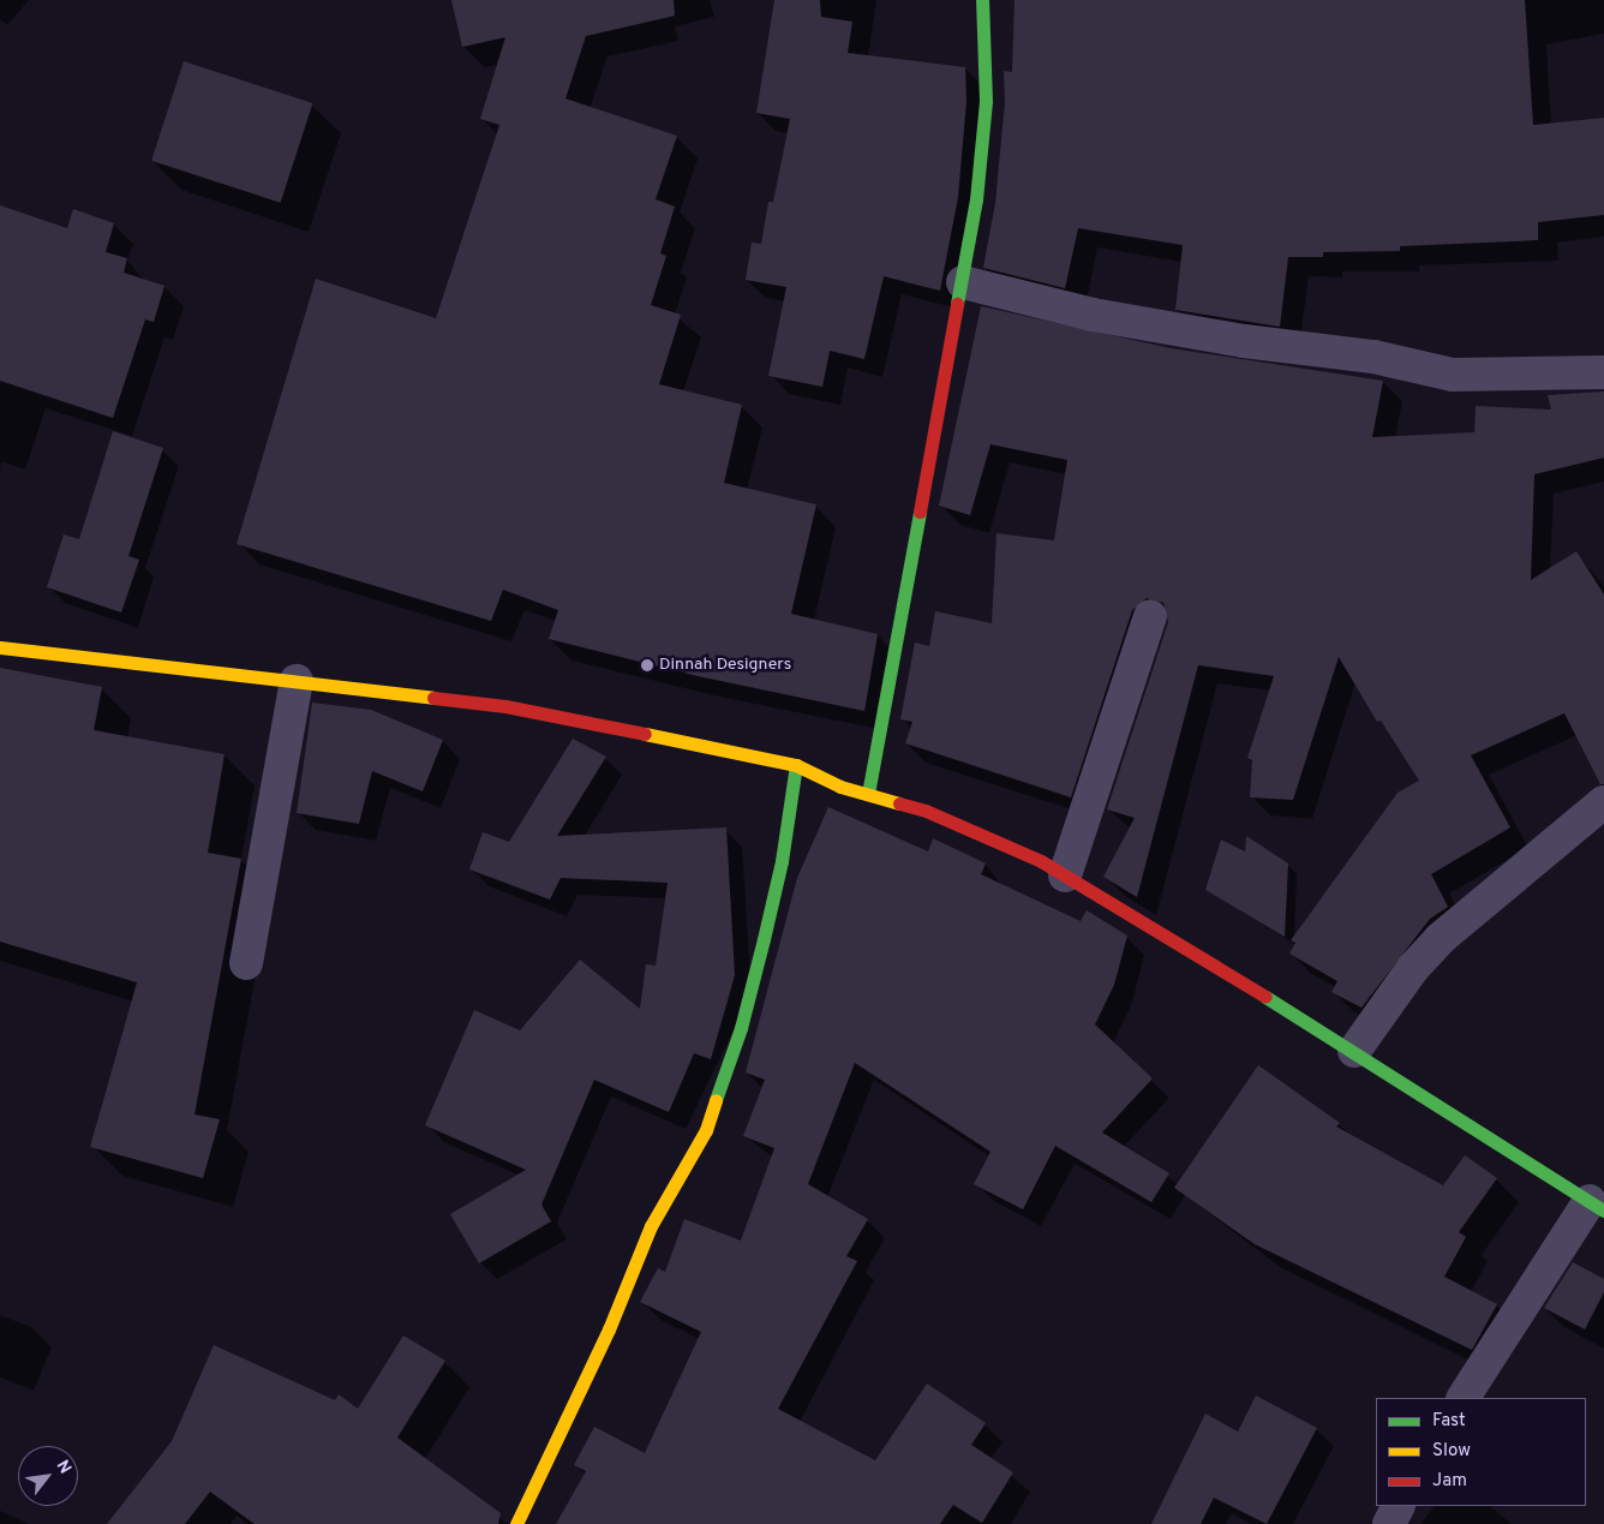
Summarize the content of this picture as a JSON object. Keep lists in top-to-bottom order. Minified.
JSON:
{"places":["Dinnah Designers"],"legend":["Fast","Slow","Jam"],"north":"top right"}
